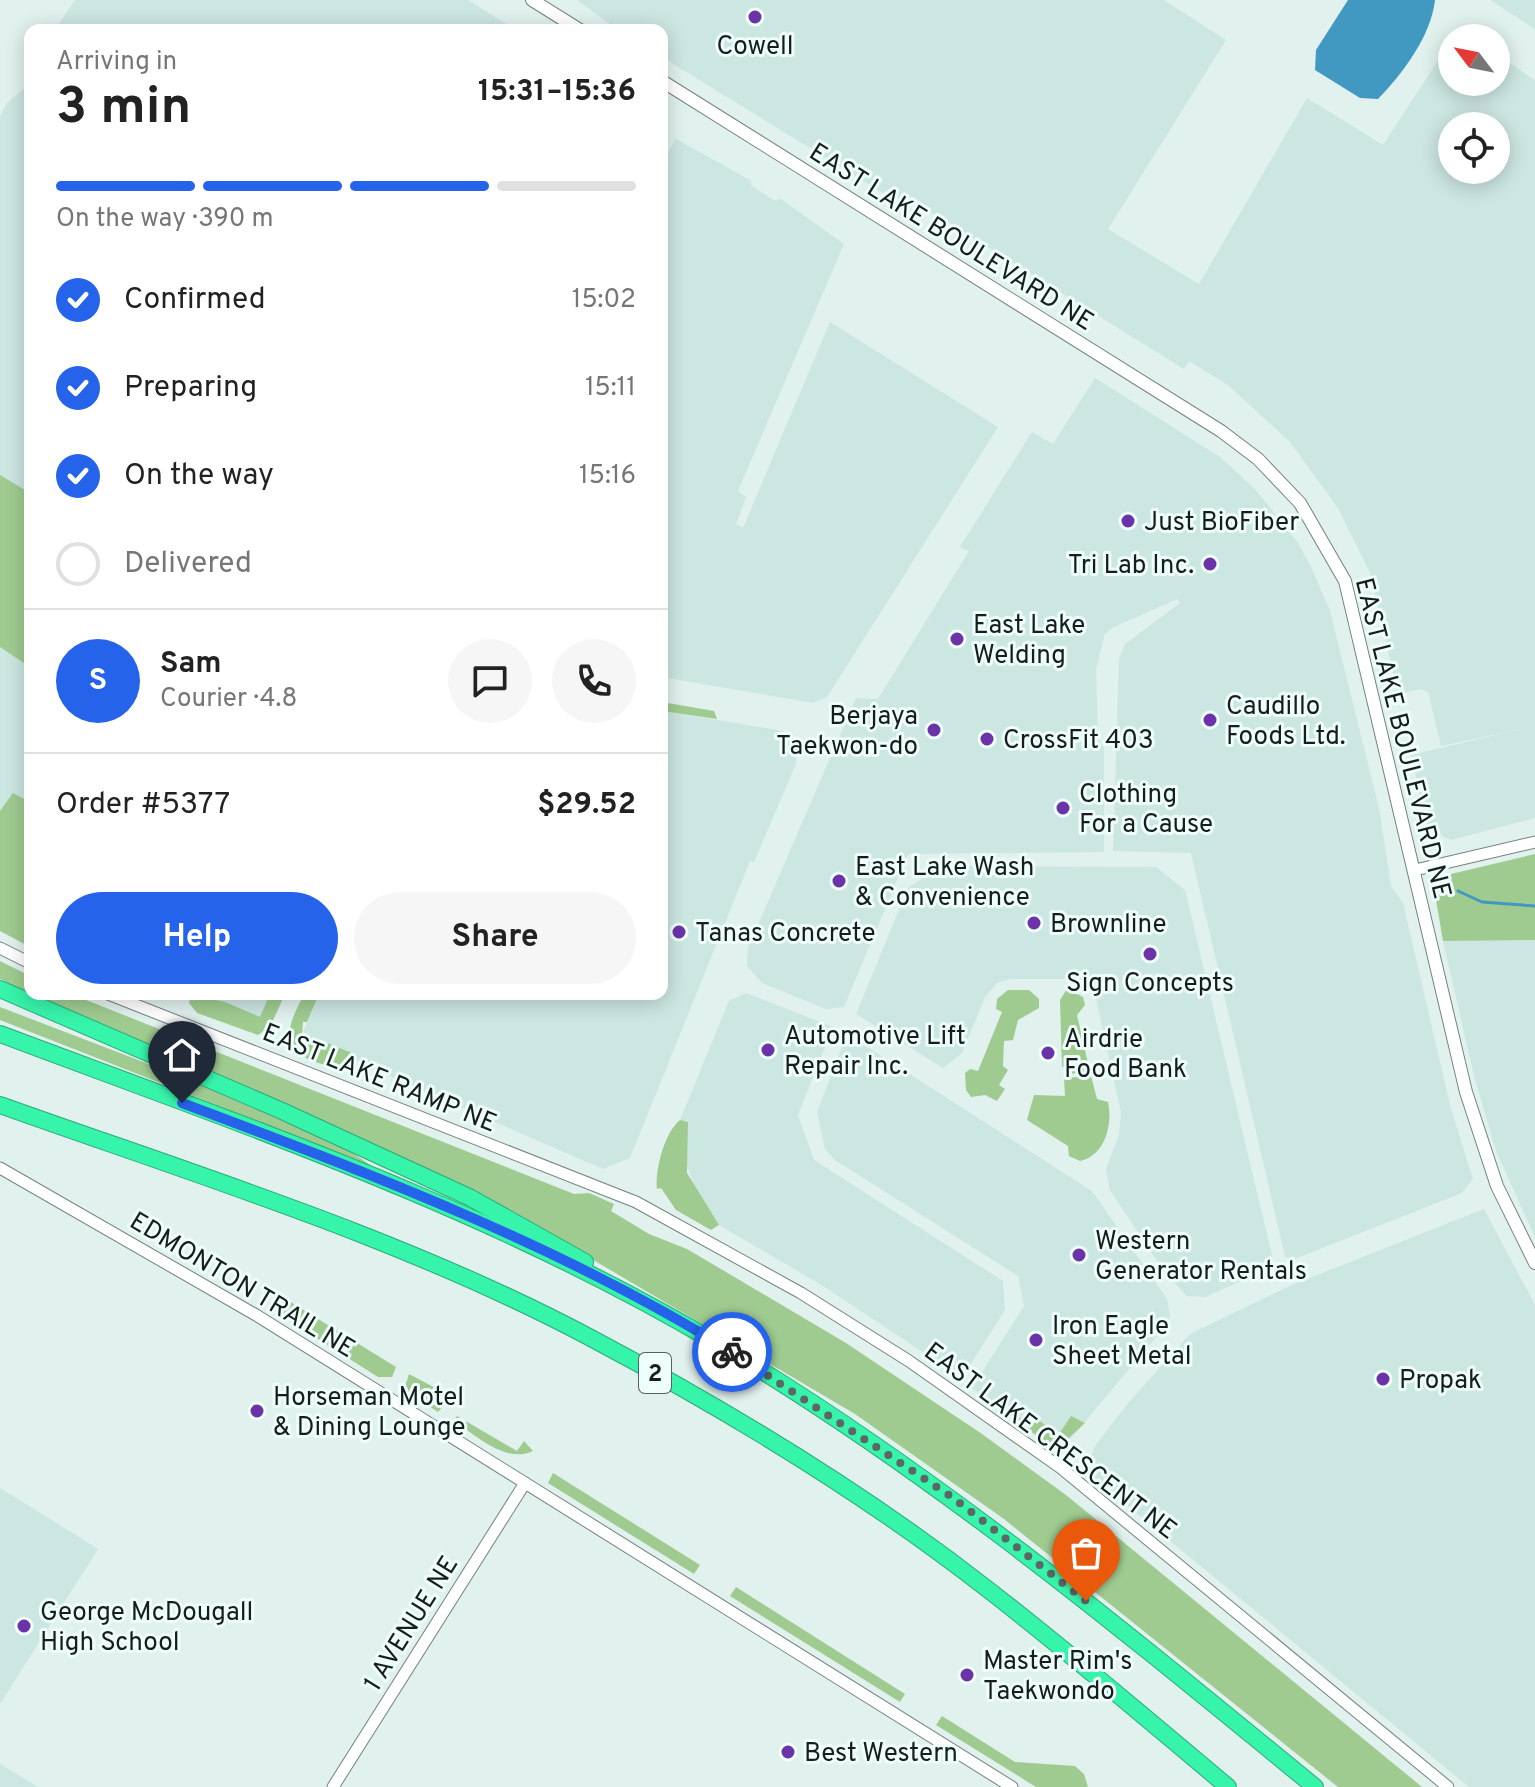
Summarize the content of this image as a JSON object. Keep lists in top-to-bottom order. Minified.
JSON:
{"streets":{"highway":["2"],"main road":["EAST LAKE BOULEVARD NE"],"street":["EAST LAKE RAMP NE","EDMONTON TRAIL NE","EAST LAKE CRESCENT NE","1 AVENUE NE"]},"crossings":[["EAST LAKE RAMP NE","EAST LAKE CRESCENT NE"],["EDMONTON TRAIL NE","1 AVENUE NE"]],"places":["Cowell","Just BioFiber","Tri Lab Inc.","East Lake Welding","Caudillo Foods Ltd.","Berjaya Taekwon-do","CrossFit 403","Clothing For a Cause","East Lake Wash & Convenience","Brownline","Tanas Concrete","Sign Concepts","Automotive Lift Repair Inc.","Airdrie Food Bank","Western Generator Rentals","Iron Eagle Sheet Metal","Propak","Horseman Motel & Dining Lounge","George McDougall High School","Master Rim's Taekwondo","Best Western"],"north":"top left","page":{"heading":["3 min","Arriving in","15:31–15:36"],"panel":["Sam","Courier · 4.8","Order #5377","$29.52"],"bar":"On the way · 390 m","list":[["Confirmed","15:02"],["Preparing","15:11"],["On the way","15:16"],"Delivered"],"round":"S","buttons":["Help","Share"]}}
